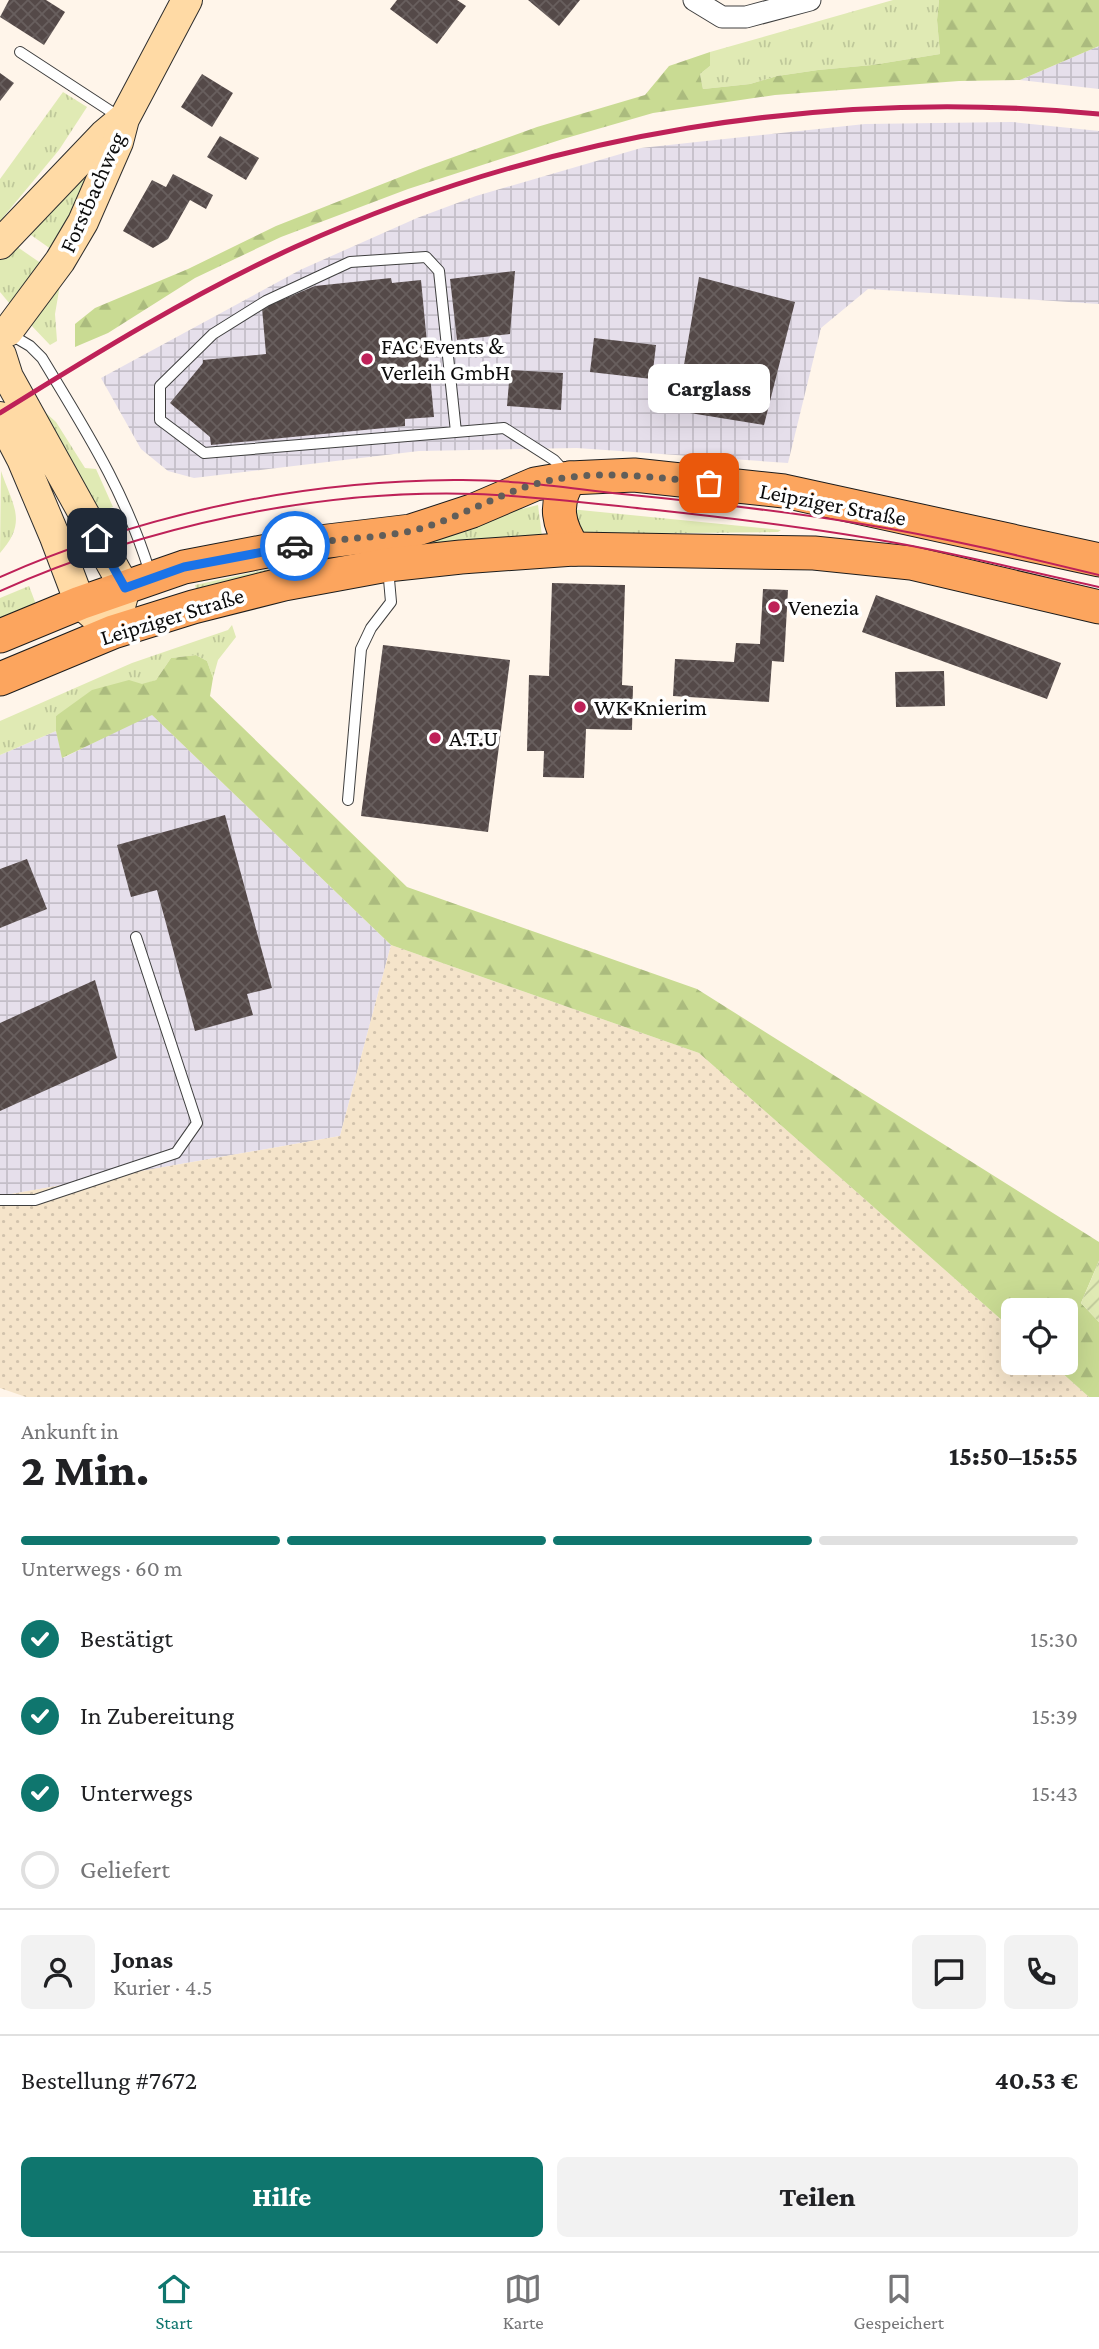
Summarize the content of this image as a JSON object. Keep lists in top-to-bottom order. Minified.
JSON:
{"streets":{"main road":["Leipziger Straße"],"street":["Forstbachweg"]},"places":["FAC Events & Verleih GmbH","Carglass","Venezia","WK Knierim","A.T.U"],"page":{"bubble":"Carglass","heading":["2 Min.","Ankunft in","15:50–15:55"],"panel":["Jonas","Kurier · 4.5","Bestellung #7672","40.53 €"],"bar":"Unterwegs · 60 m","list":[["Bestätigt","15:30"],["In Zubereitung","15:39"],["Unterwegs","15:43"],"Geliefert"],"buttons":["Hilfe","Teilen"],"tabs":["Start","Karte","Gespeichert"]}}
